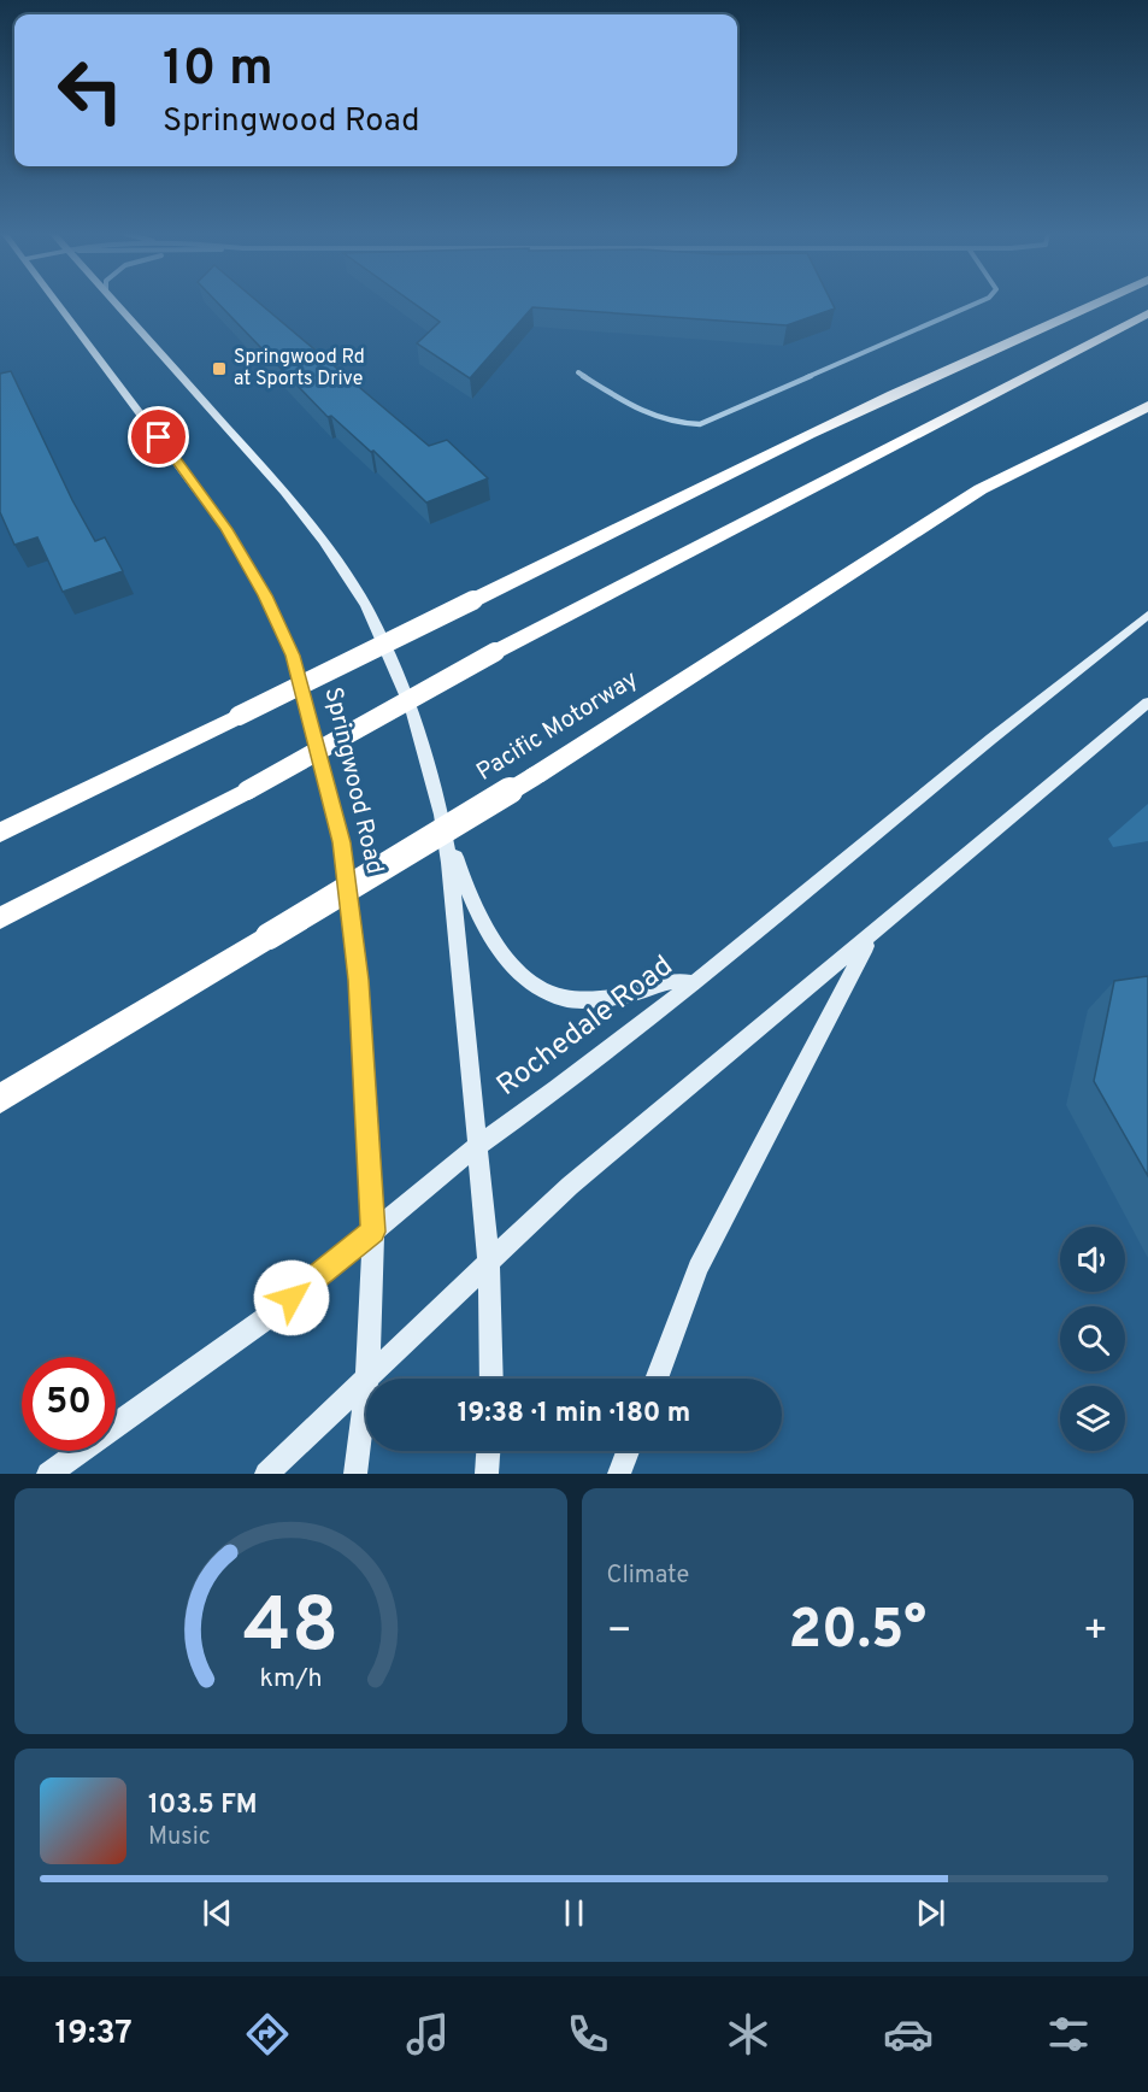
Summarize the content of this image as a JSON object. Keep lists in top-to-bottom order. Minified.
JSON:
{"streets":{"highway":["Pacific Motorway"],"main road":["Springwood Road","Rochedale Road"]},"crossings":[["Springwood Road","Rochedale Road"]],"places":{"transit":["Springwood Rd at Sports Drive"]},"page":{"turn":["10 m","Springwood Road"],"limit":"50","trip":"19:38 · 1 min · 180 m","tile":"Climate","heat":["−","20.5°","+"],"song":["103.5 FM","Music"],"tabs":"19:37","gauge":["48","km/h"]}}
